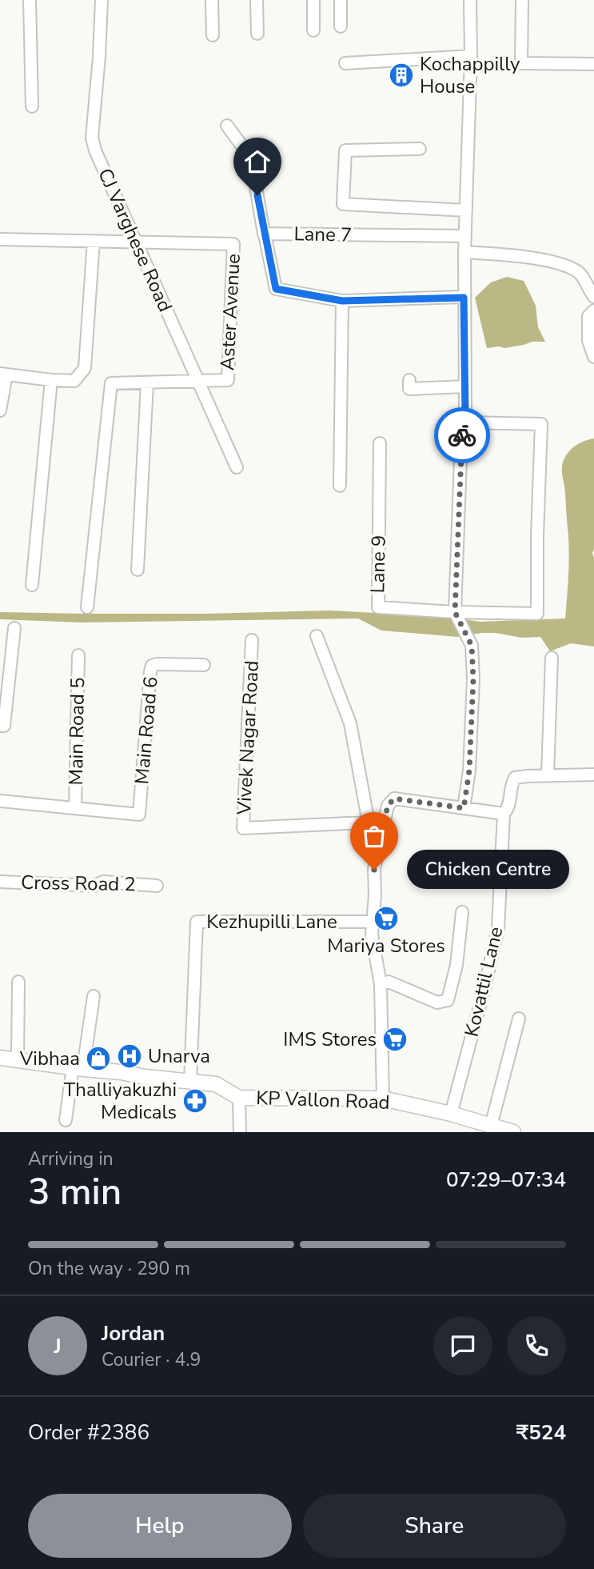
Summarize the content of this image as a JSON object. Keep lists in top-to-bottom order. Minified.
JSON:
{"streets":{"street":["Lane 7","CJ Varghese Road","Aster Avenue","Lane 9","Main Road 6","Main Road 5","Vivek Nagar Road","Cross Road 2","Kezhupilli Lane","Kovattil Lane","KP Vallon Road"]},"crossings":[["CJ Varghese Road","Aster Avenue"],["Main Road 6","Main Road 5"],["Kezhupilli Lane","KP Vallon Road"],["Kovattil Lane","KP Vallon Road"]],"places":{"building":["Kochappilly House"],"other":["Chicken Centre"],"supermarket":["Mariya Stores","IMS Stores"],"hospital":["Unarva"],"shop":["Vibhaa"],"pharmacy":["Thalliyakuzhi Medicals"]},"page":{"bubble":"Chicken Centre","heading":["3 min","Arriving in","07:29–07:34"],"panel":["Jordan","Courier · 4.9","Order #2386","₹524"],"bar":"On the way · 290 m","round":"J","buttons":["Help","Share"]}}
